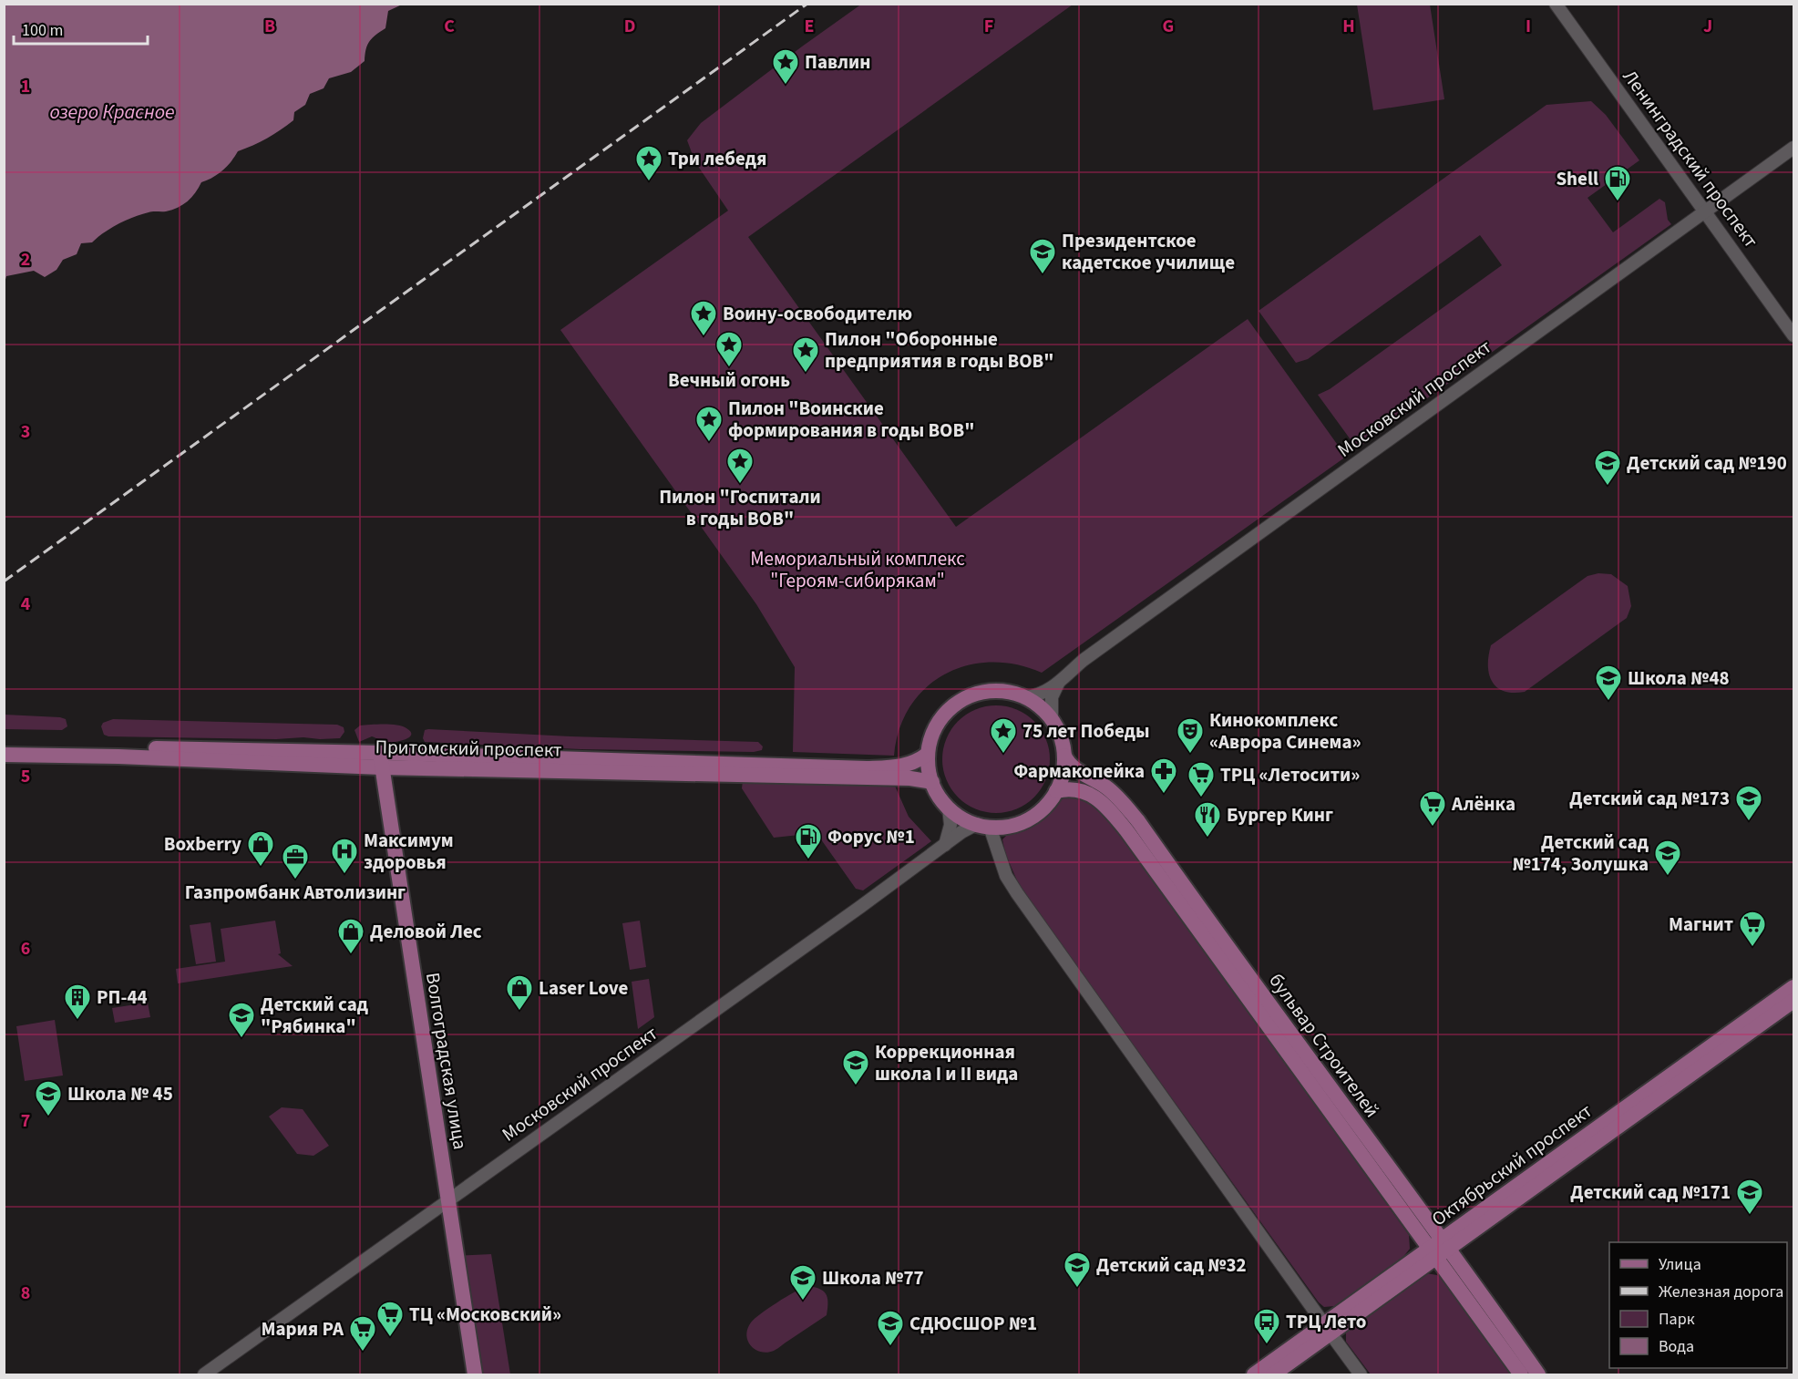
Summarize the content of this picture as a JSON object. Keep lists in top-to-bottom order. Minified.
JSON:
{"streets":{"main road":["Притомский проспект","бульвар Строителей","Волгоградская улица","Октябрьский проспект"],"street":["Ленинградский проспект","Московский проспект"]},"crossings":[["Ленинградский проспект","Московский проспект"],["Московский проспект","Притомский проспект"],["Московский проспект","бульвар Строителей"],["Московский проспект","Волгоградская улица"],["Притомский проспект","бульвар Строителей"],["Притомский проспект","Волгоградская улица"],["бульвар Строителей","Октябрьский проспект"]],"water":["озеро Красное"],"parks":["Мемориальный комплекс \"Героям-сибирякам\""],"places":{"place":["Павлин","Три лебедя","Воину-освободителю","Вечный огонь","Пилон \"Оборонные предприятия в годы ВОВ\"","Пилон \"Воинские формирования в годы ВОВ\"","Пилон \"Госпитали в годы ВОВ\"","75 лет Победы"],"fuel station":["Shell","Форус №1"],"school or university":["Президентское кадетское училище","Детский сад №190","Школа №48","Детский сад №173","Детский сад №174, Золушка","Детский сад \"Рябинка\"","Коррекционная школа I и II вида","Школа № 45","Детский сад №171","Детский сад №32","Школа №77","СДЮСШОР №1"],"theatre":["Кинокомплекс «Аврора Синема»"],"pharmacy":["Фармакопейка"],"supermarket":["ТРЦ «Летосити»","Алёнка","Магнит","ТЦ «Московский»","Мария РА"],"restaurant":["Бургер Кинг"],"shop":["Boxberry","Деловой Лес","Laser Love"],"hospital":["Максимум здоровья"],"office":["Газпромбанк Автолизинг"],"building":["РП-44"],"bus stop":["ТРЦ Лето"]},"legend":["Улица","Железная дорога","Парк","Вода"],"scale_bar":"100 m","grid":{"columns":["B","C","D","E","F","G","H","I","J"],"rows":["1","2","3","4","5","6","7","8"]}}
